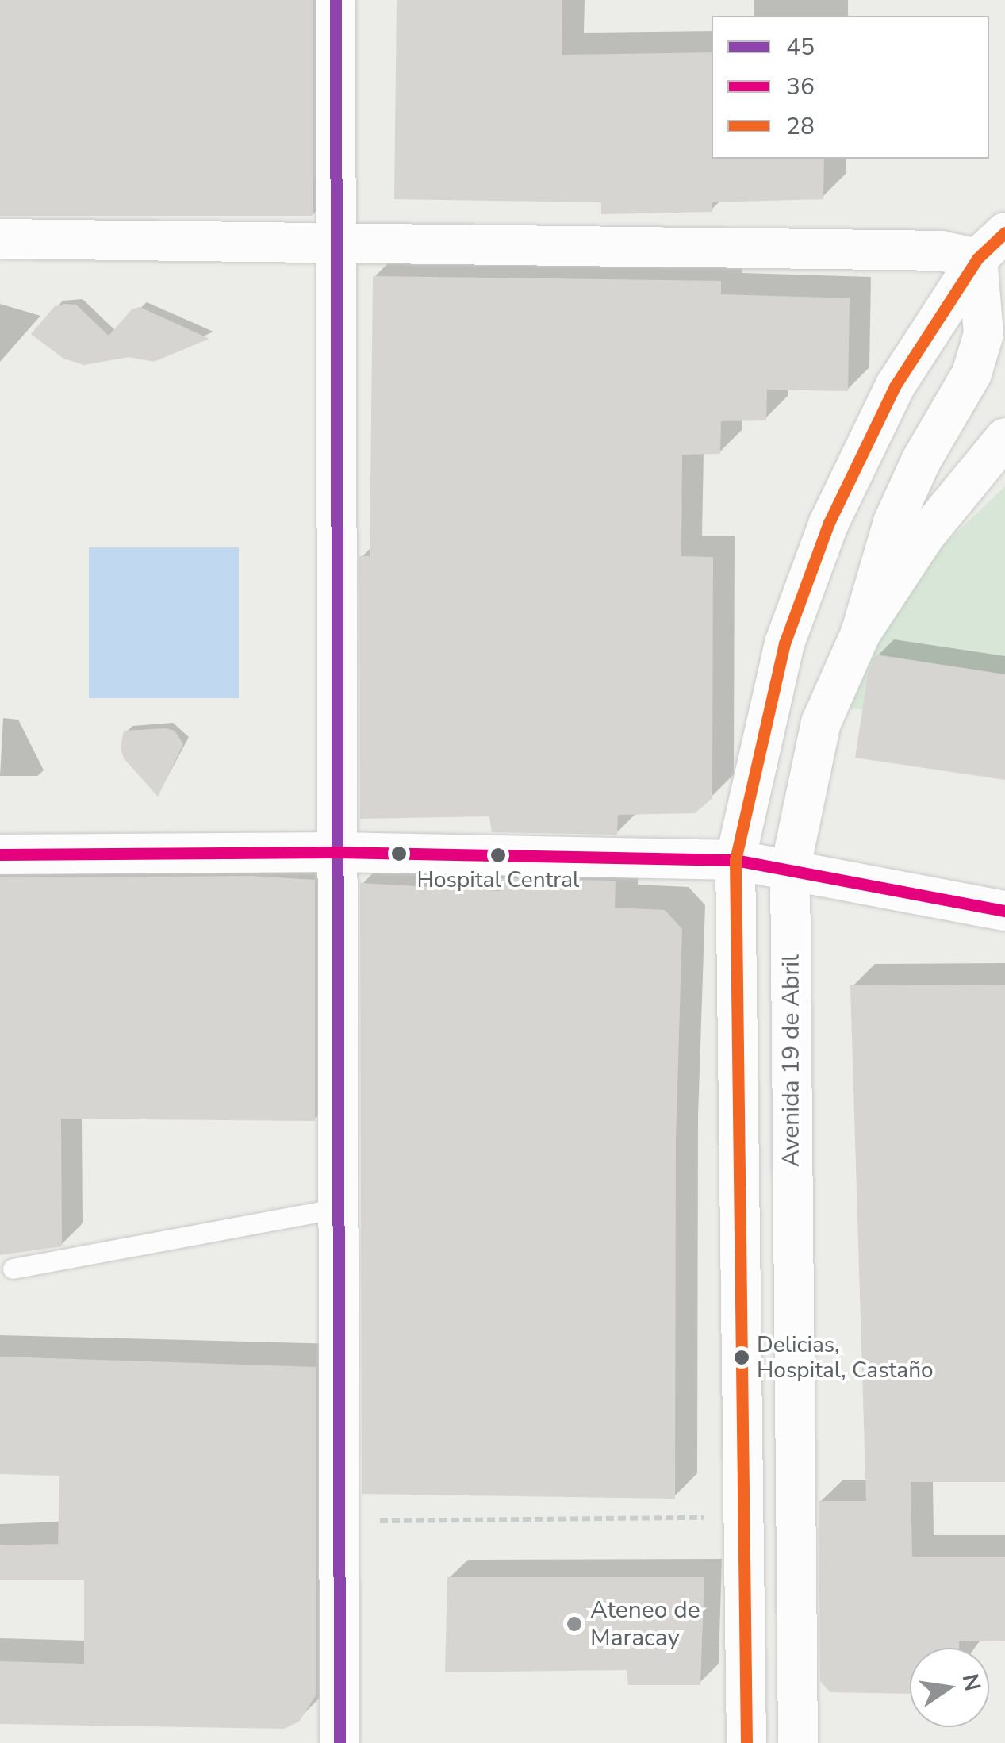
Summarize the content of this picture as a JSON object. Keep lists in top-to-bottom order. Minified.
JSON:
{"streets":{"street":["Avenida 19 de Abril"]},"places":["Hospital Central","Delicias, Hospital, Castaño","Ateneo de Maracay"],"lines":["transit line 45","transit line 28","transit line 36"],"legend":["45","36","28"],"north":"right"}
